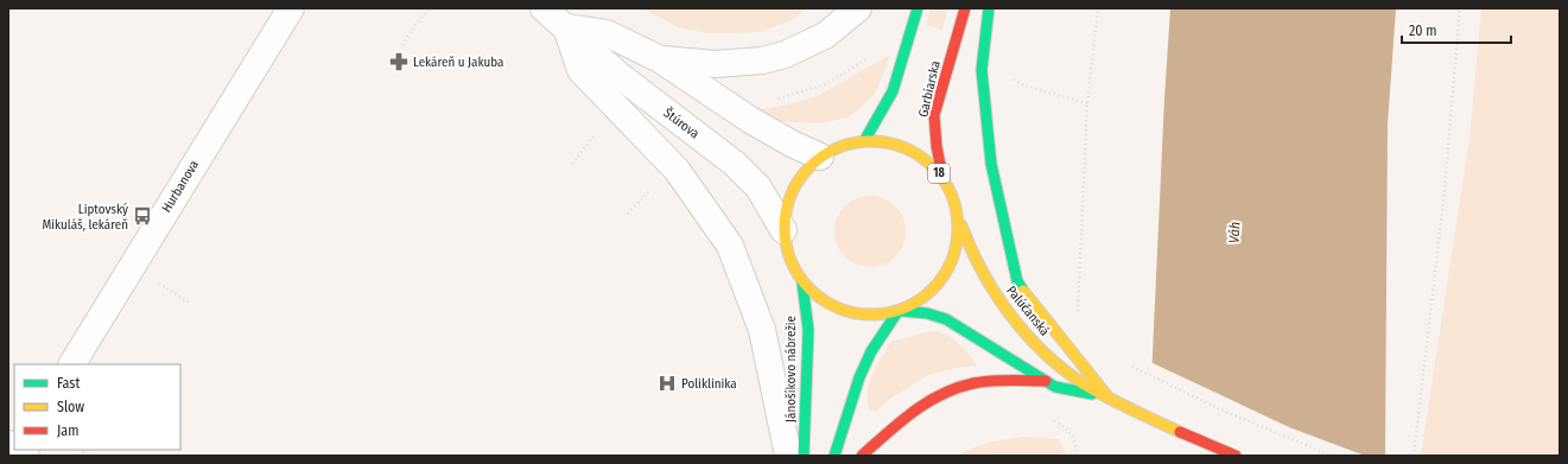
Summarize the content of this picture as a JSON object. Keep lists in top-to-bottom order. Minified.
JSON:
{"streets":{"main road":["Garbiarska","18","Palúčanská","Jánošíkovo nábrežie"],"street":["Štúrova","Hurbanova"]},"crossings":[["Garbiarska","18"],["Štúrova","18"],["18","Palúčanská"],["18","Jánošíkovo nábrežie"]],"water":["Váh"],"places":{"pharmacy":["Lekáreň u Jakuba"],"bus stop":["Liptovský Mikuláš, lekáreň"],"hospital":["Poliklinika"]},"legend":["Fast","Slow","Jam"],"scale_bar":"20 m"}
